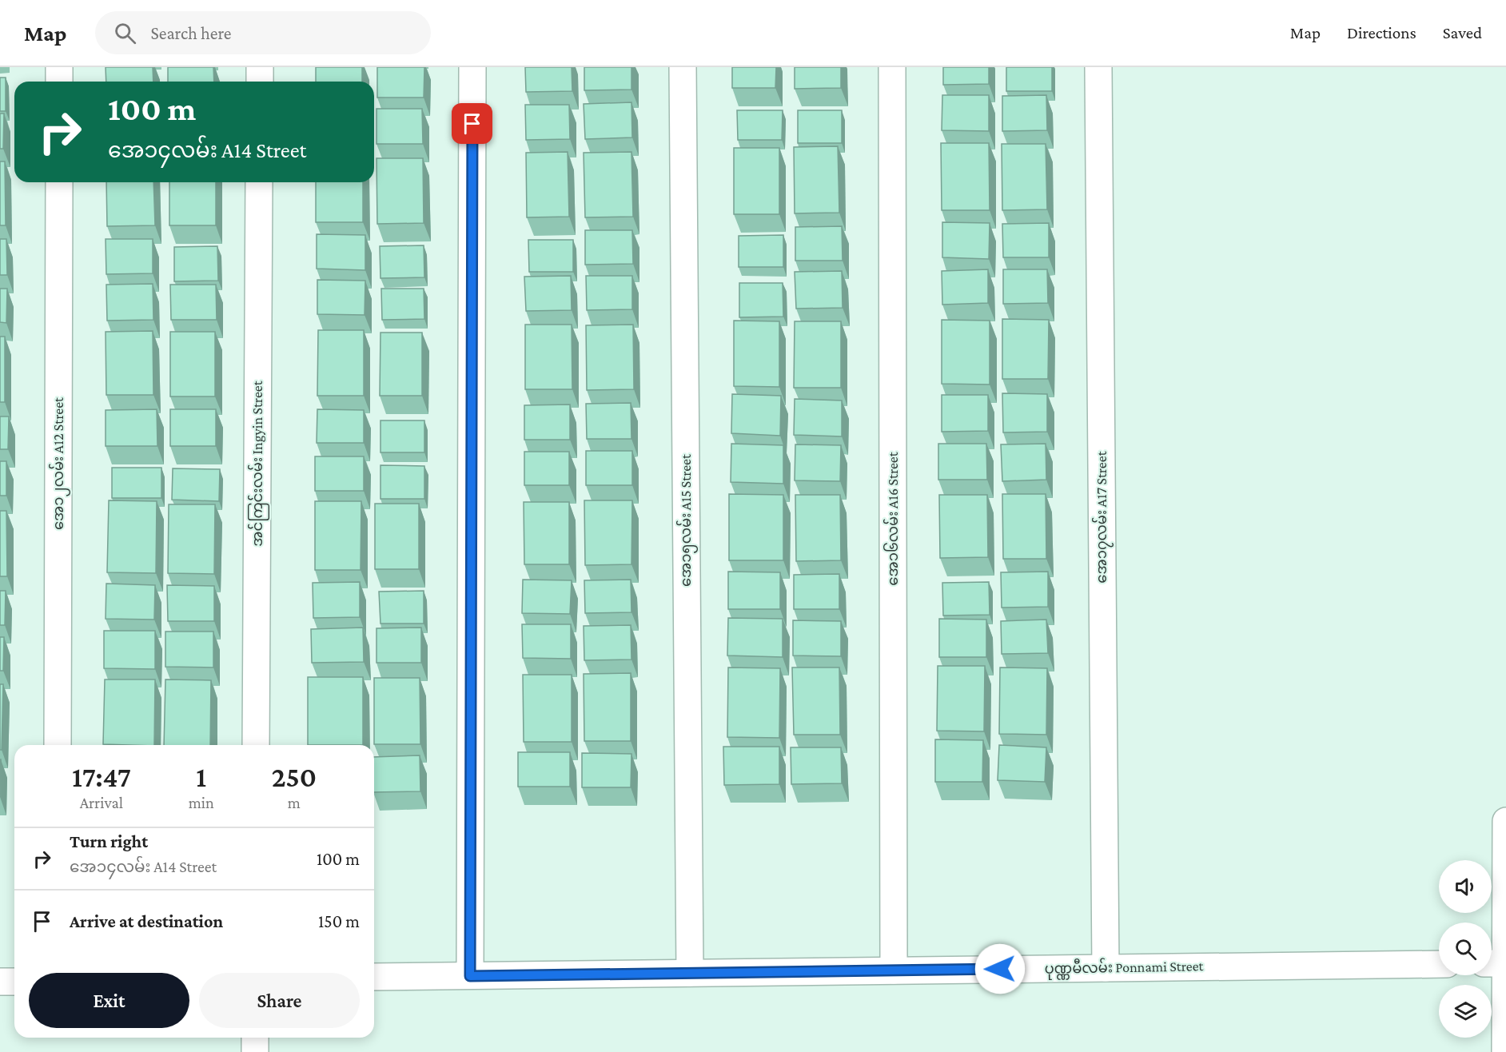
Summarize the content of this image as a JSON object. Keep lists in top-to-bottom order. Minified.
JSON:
{"streets":{"street":["အေ၁၂လမ်း A12 Street","အင်ကြင်းလမ်း Ingyin Street","အေ၁၇လမ်း A17 Street","အေ၁၆လမ်း A16 Street","အေ၁၅လမ်း A15 Street","ပုဏ္ဏမီလမ်း Ponnami Street"]},"crossings":[["အေ၁၇လမ်း A17 Street","ပုဏ္ဏမီလမ်း Ponnami Street"],["အေ၁၆လမ်း A16 Street","ပုဏ္ဏမီလမ်း Ponnami Street"],["အေ၁၅လမ်း A15 Street","ပုဏ္ဏမီလမ်း Ponnami Street"]],"page":{"header":"Map","search":"Search here","nav":["Map","Directions","Saved"],"turn":["100 m","အေ၁၄လမ်း A14 Street"],"eta":["17:47","Arrival","1","min","250","m"],"list":[{"name":"Turn right","note":"အေ၁၄လမ်း A14 Street","value":"100 m"},{"name":"Arrive at destination","value":"150 m"}],"buttons":["Exit","Share"]}}
